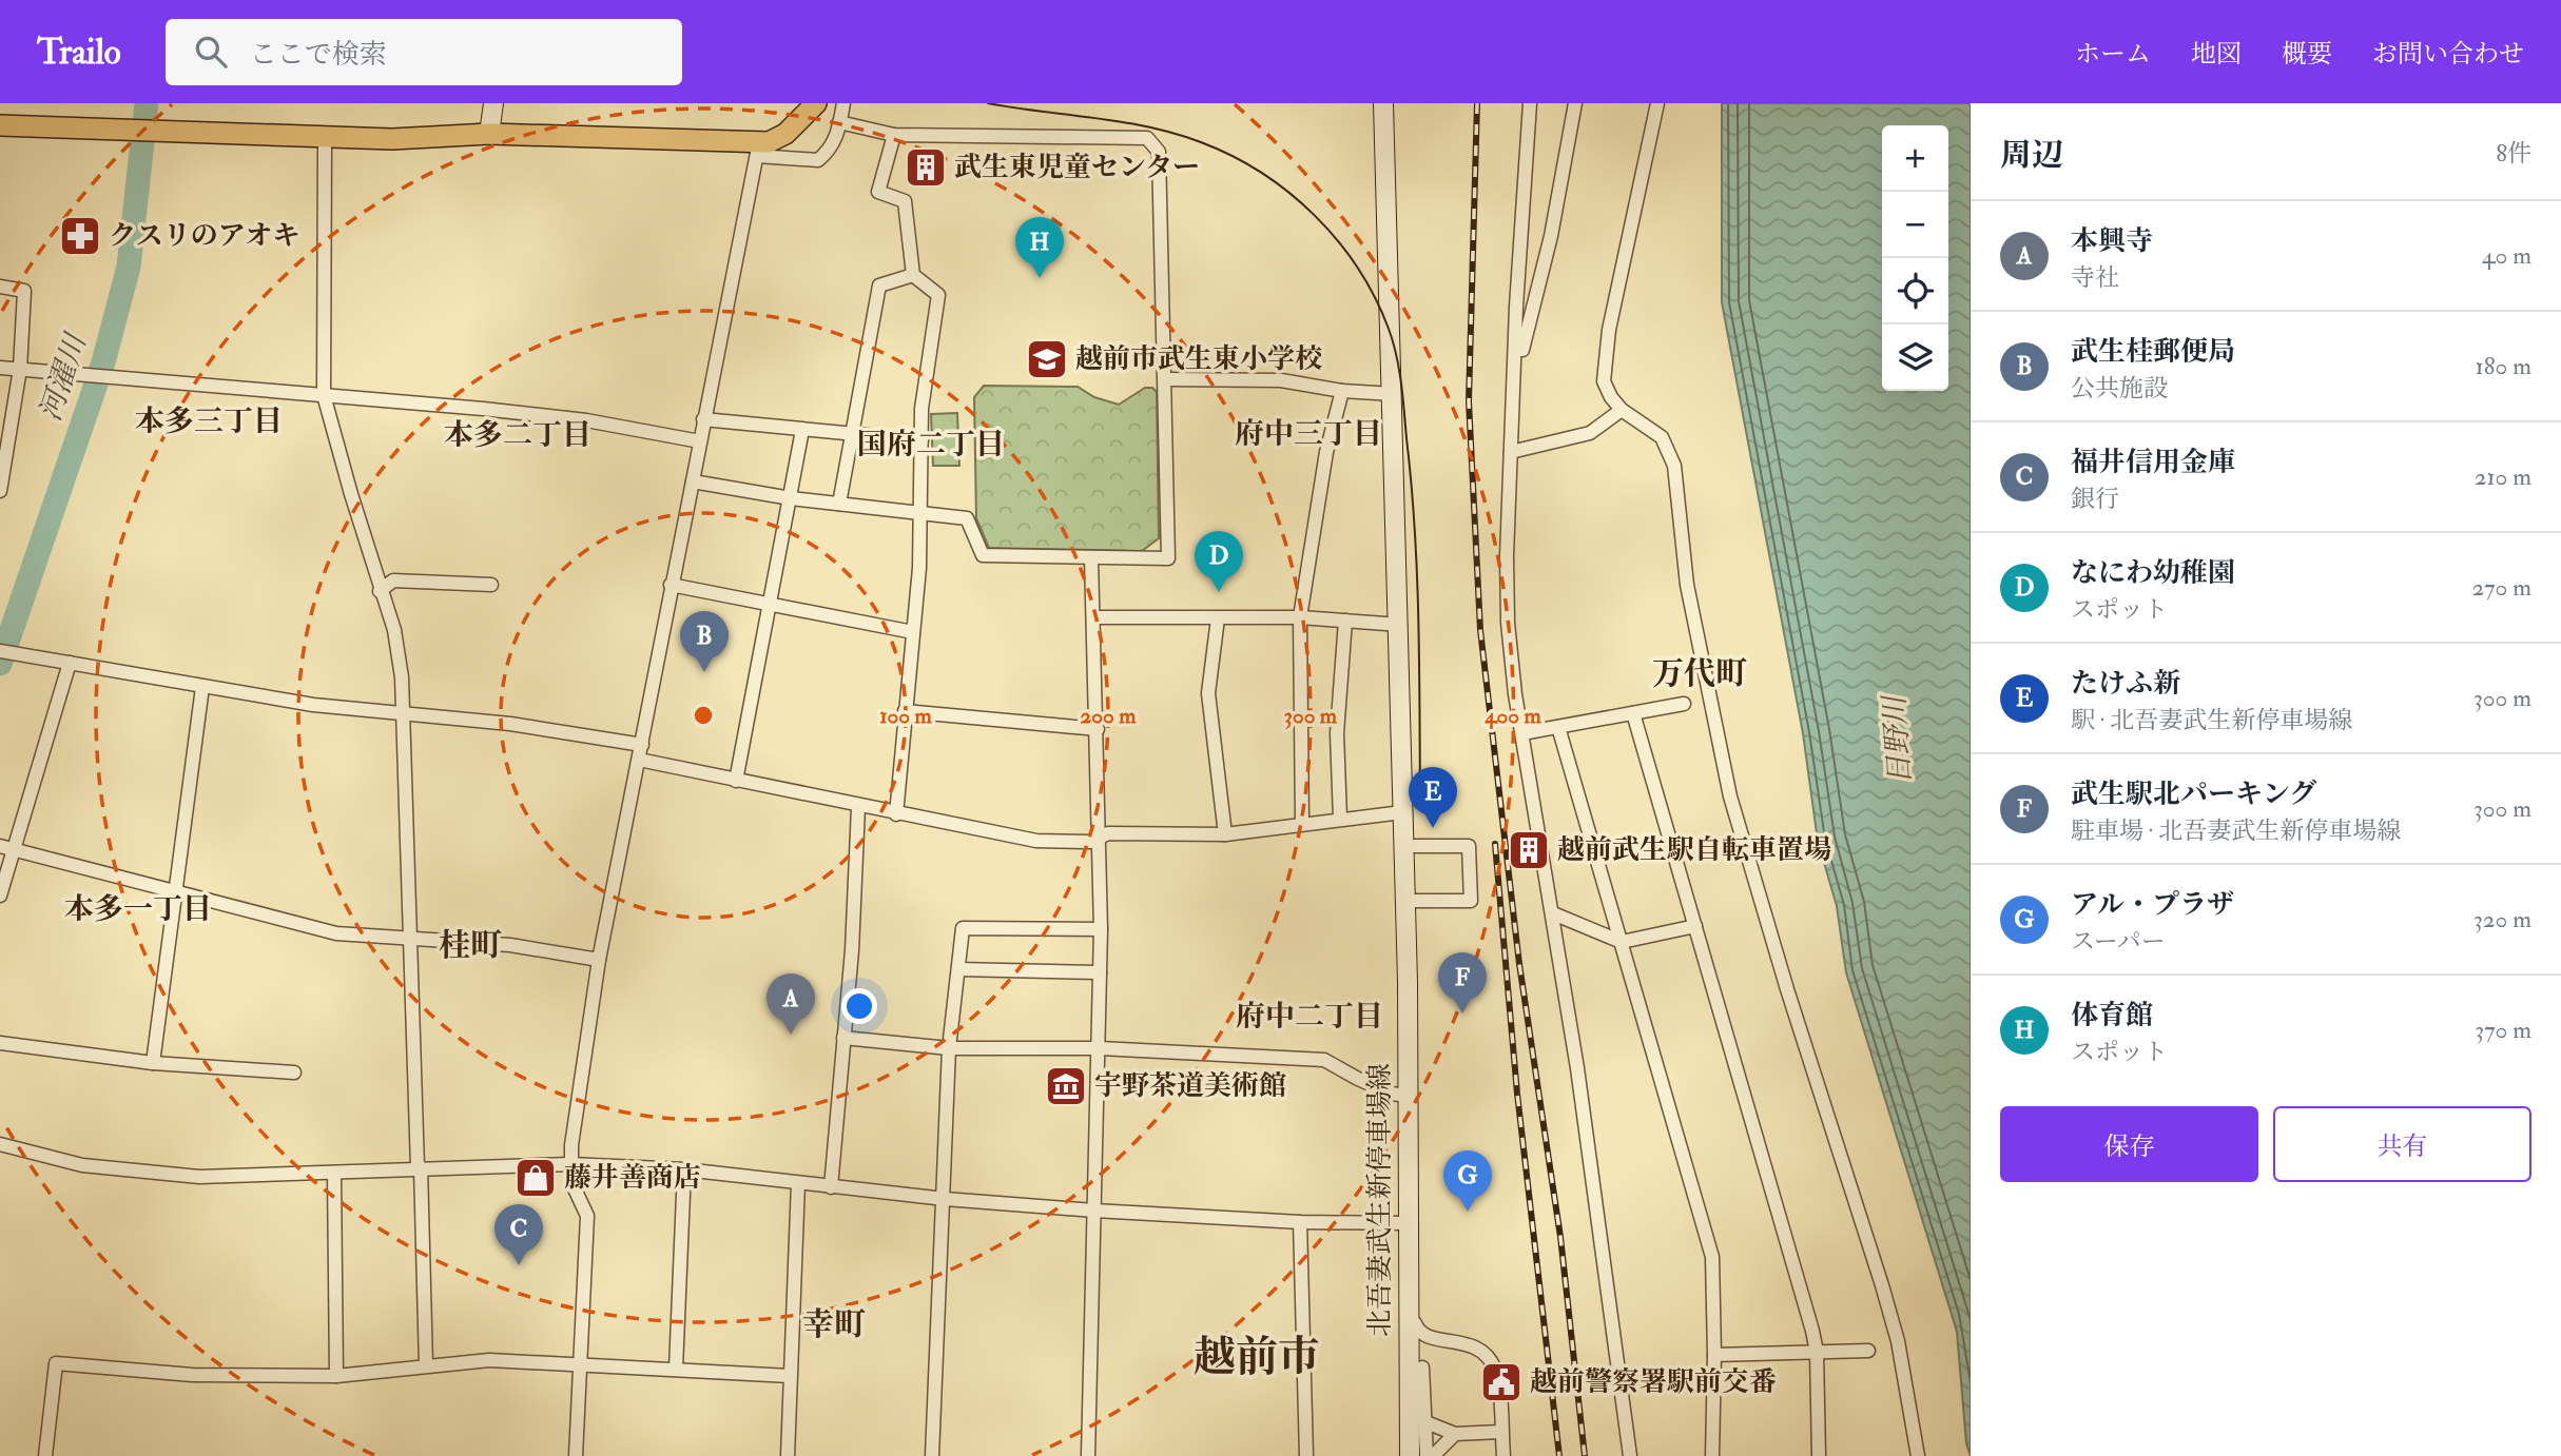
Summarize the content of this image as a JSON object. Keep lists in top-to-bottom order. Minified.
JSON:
{"streets":{"street":["北吾妻武生新停車場線"]},"districts":["本多三丁目","府中三丁目","本多二丁目","国府二丁目","万代町","本多一丁目","桂町","府中二丁目","幸町","越前市"],"water":["河濯川","日野川"],"places":{"building":["武生東児童センター","越前武生駅自転車置場"],"pharmacy":["クスリのアオキ"],"school or university":["越前市武生東小学校"],"museum":["宇野茶道美術館"],"shop":["藤井善商店"],"public building":["越前警察署駅前交番"]},"page":{"header":"Trailo","search":"ここで検索","nav":["ホーム","地図","概要","お問い合わせ"],"heading":["周辺","8件"],"map_buttons":["+","−"],"list":[{"mark":"A","name":"本興寺","note":"寺社","value":"40 m"},{"mark":"B","name":"武生桂郵便局","note":"公共施設","value":"180 m"},{"mark":"C","name":"福井信用金庫","note":"銀行","value":"210 m"},{"mark":"D","name":"なにわ幼稚園","note":"スポット","value":"270 m"},{"mark":"E","name":"たけふ新","note":"駅 · 北吾妻武生新停車場線","value":"300 m"},{"mark":"F","name":"武生駅北パーキング","note":"駐車場 · 北吾妻武生新停車場線","value":"300 m"},{"mark":"G","name":"アル・プラザ","note":"スーパー","value":"320 m"},{"mark":"H","name":"体育館","note":"スポット","value":"370 m"}],"pins":["H","D","B","E","F","A","G","C"],"buttons":["保存","共有"]},"rings":["100 m","200 m","300 m","400 m"]}
